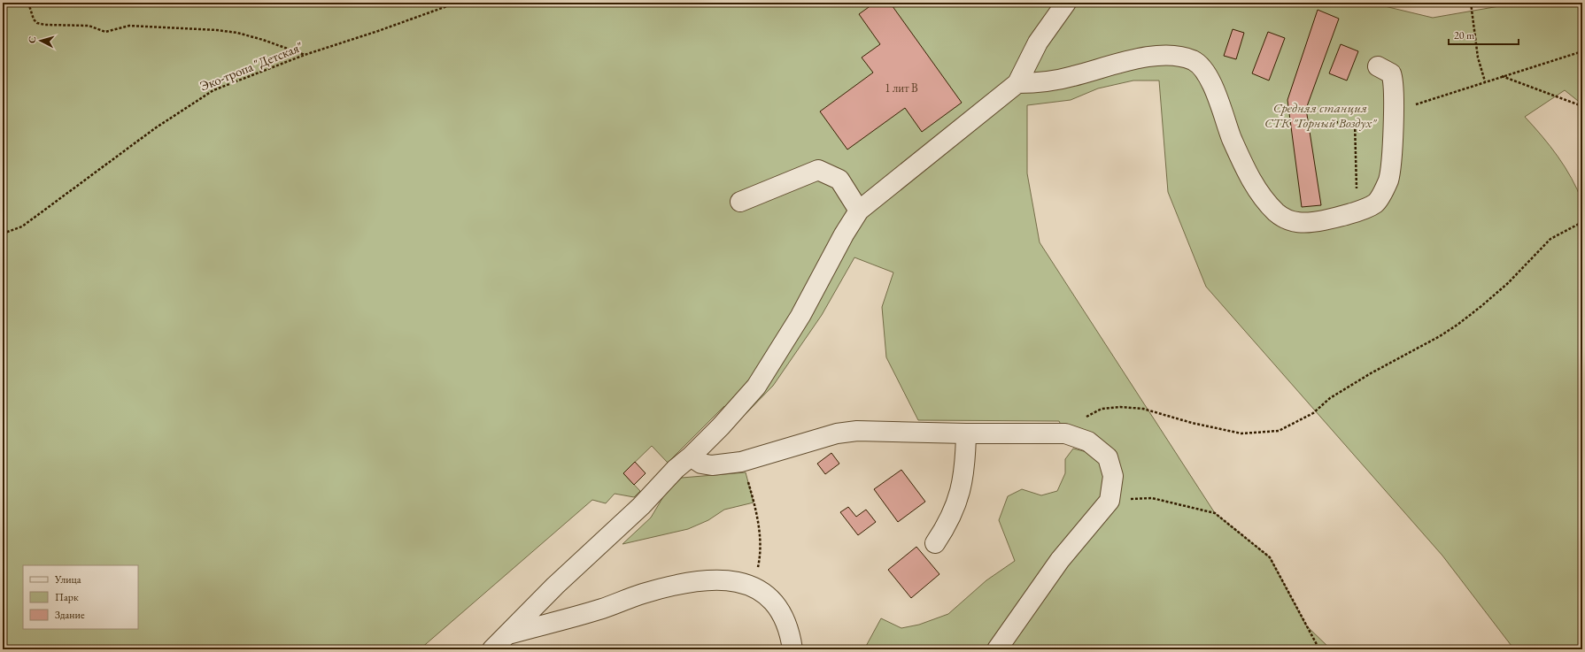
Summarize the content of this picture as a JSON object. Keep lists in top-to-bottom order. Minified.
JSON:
{"streets":{"path":["Эко-тропа \"Детская\""]},"parks":["Средняя станция СТК \"Горный Воздух\""],"house_numbers":["1 лит В"],"legend":["Улица","Парк","Здание"],"scale_bar":"20 m","north":"left"}
